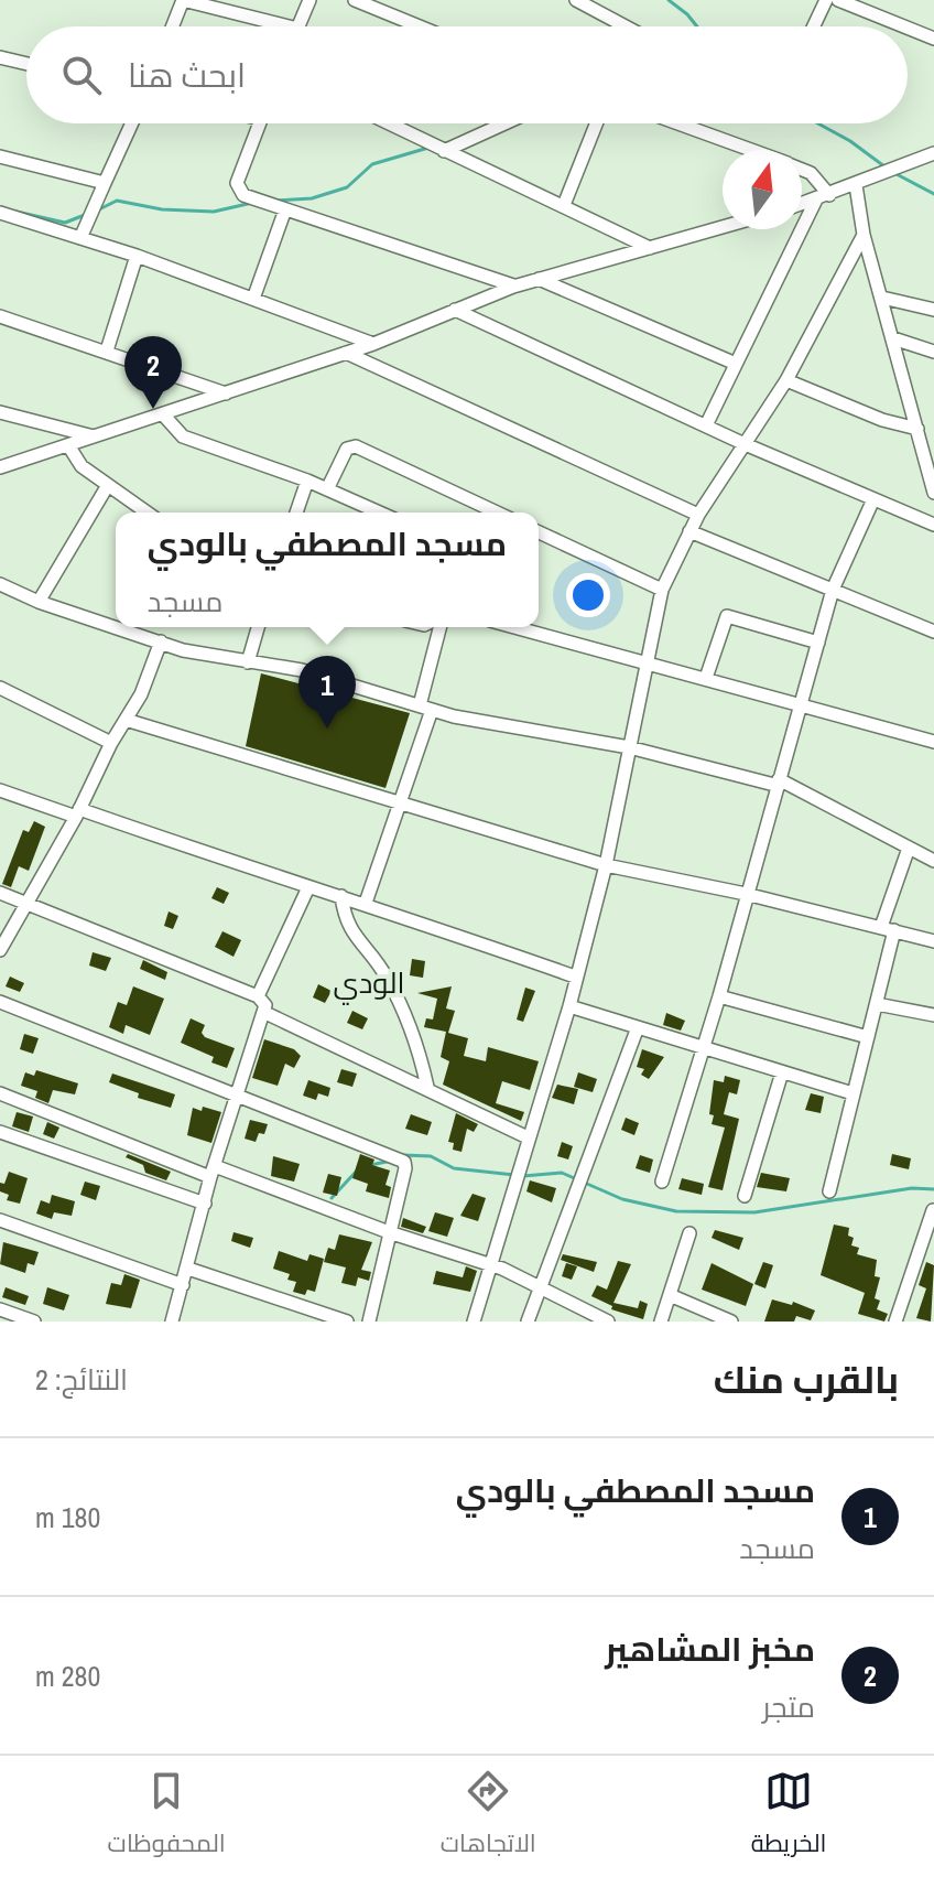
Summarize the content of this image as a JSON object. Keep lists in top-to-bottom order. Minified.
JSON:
{"districts":["الودي"],"north":"top","page":{"search":"ابحث هنا","pins":["2","1"],"popup":["مسجد المصطفي بالودي","مسجد"],"heading":["بالقرب منك","النتائج: 2"],"list":[{"mark":"1","name":"مسجد المصطفي بالودي","note":"مسجد","value":"180 m"},{"mark":"2","name":"مخبز المشاهير","note":"متجر","value":"280 m"}],"nav":["الخريطة","الاتجاهات","المحفوظات"]}}
